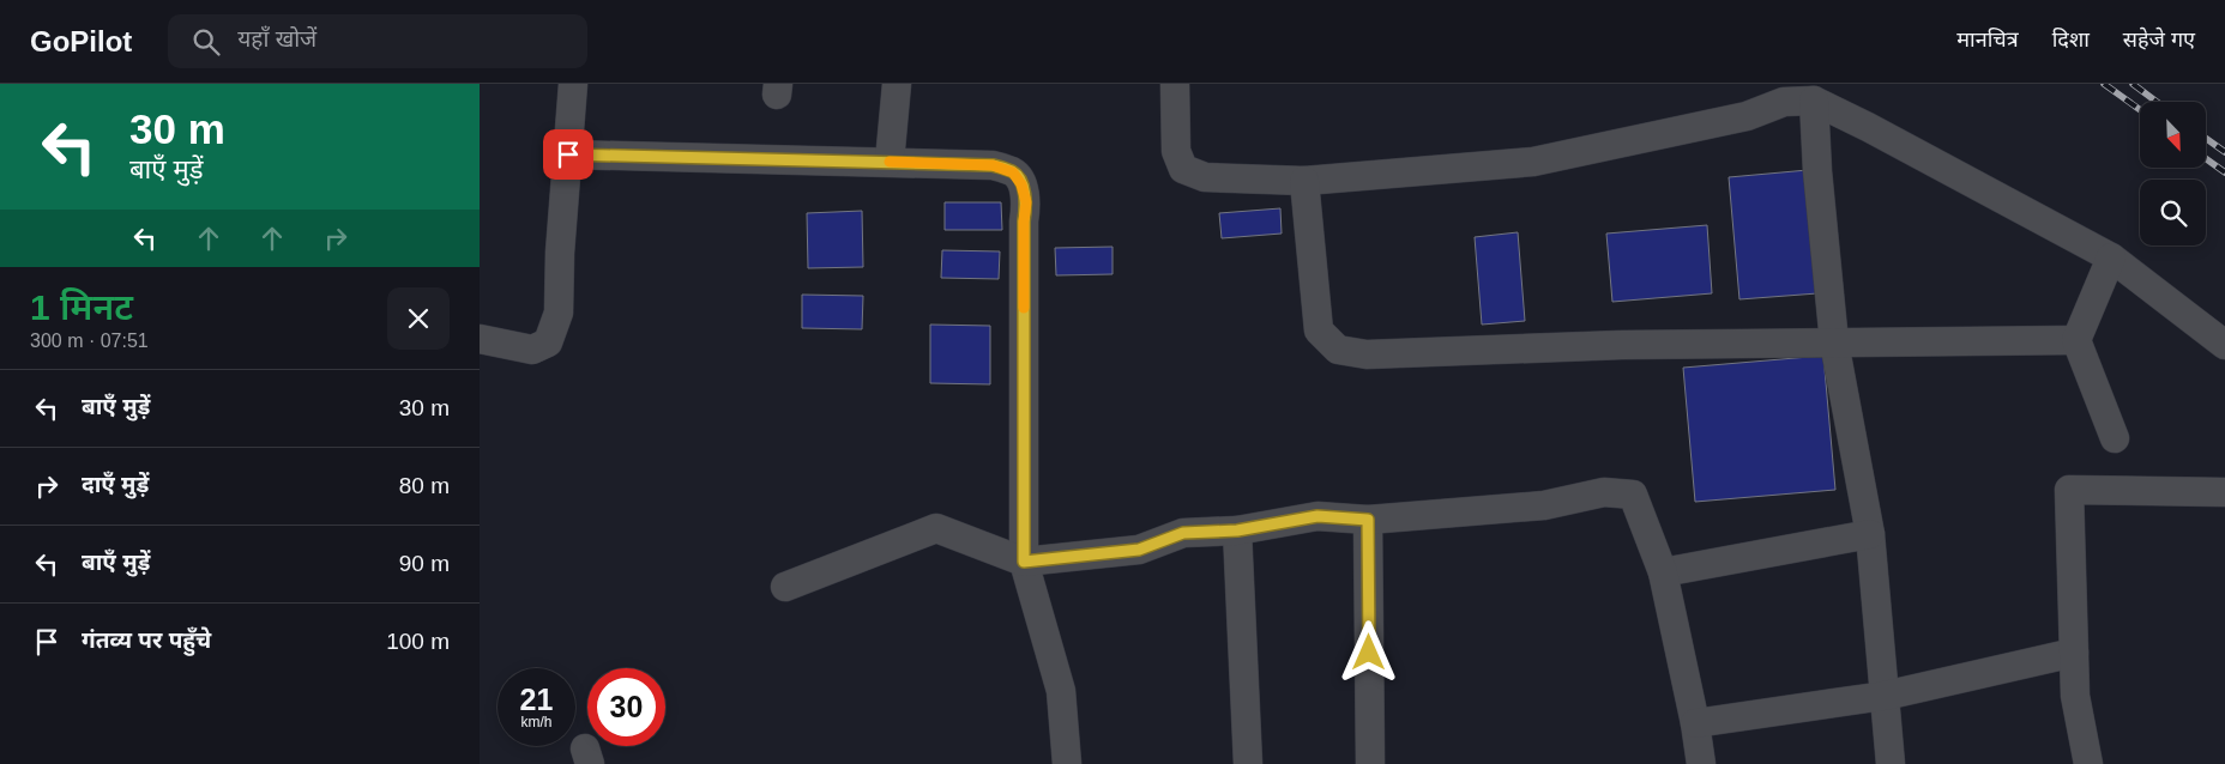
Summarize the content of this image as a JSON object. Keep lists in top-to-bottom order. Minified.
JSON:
{"north":"bottom right","page":{"header":"GoPilot","search":"यहाँ खोजें","nav":["मानचित्र","दिशा","सहेजे गए"],"turn":["30 m","बाएँ मुड़ें"],"heading":["1 मिनट","300 m · 07:51"],"list":[{"name":"बाएँ मुड़ें","value":"30 m"},{"name":"दाएँ मुड़ें","value":"80 m"},{"name":"बाएँ मुड़ें","value":"90 m"},{"name":"गंतव्य पर पहुँचे","value":"100 m"}],"speed":"21 km/h","limit":"30"}}
